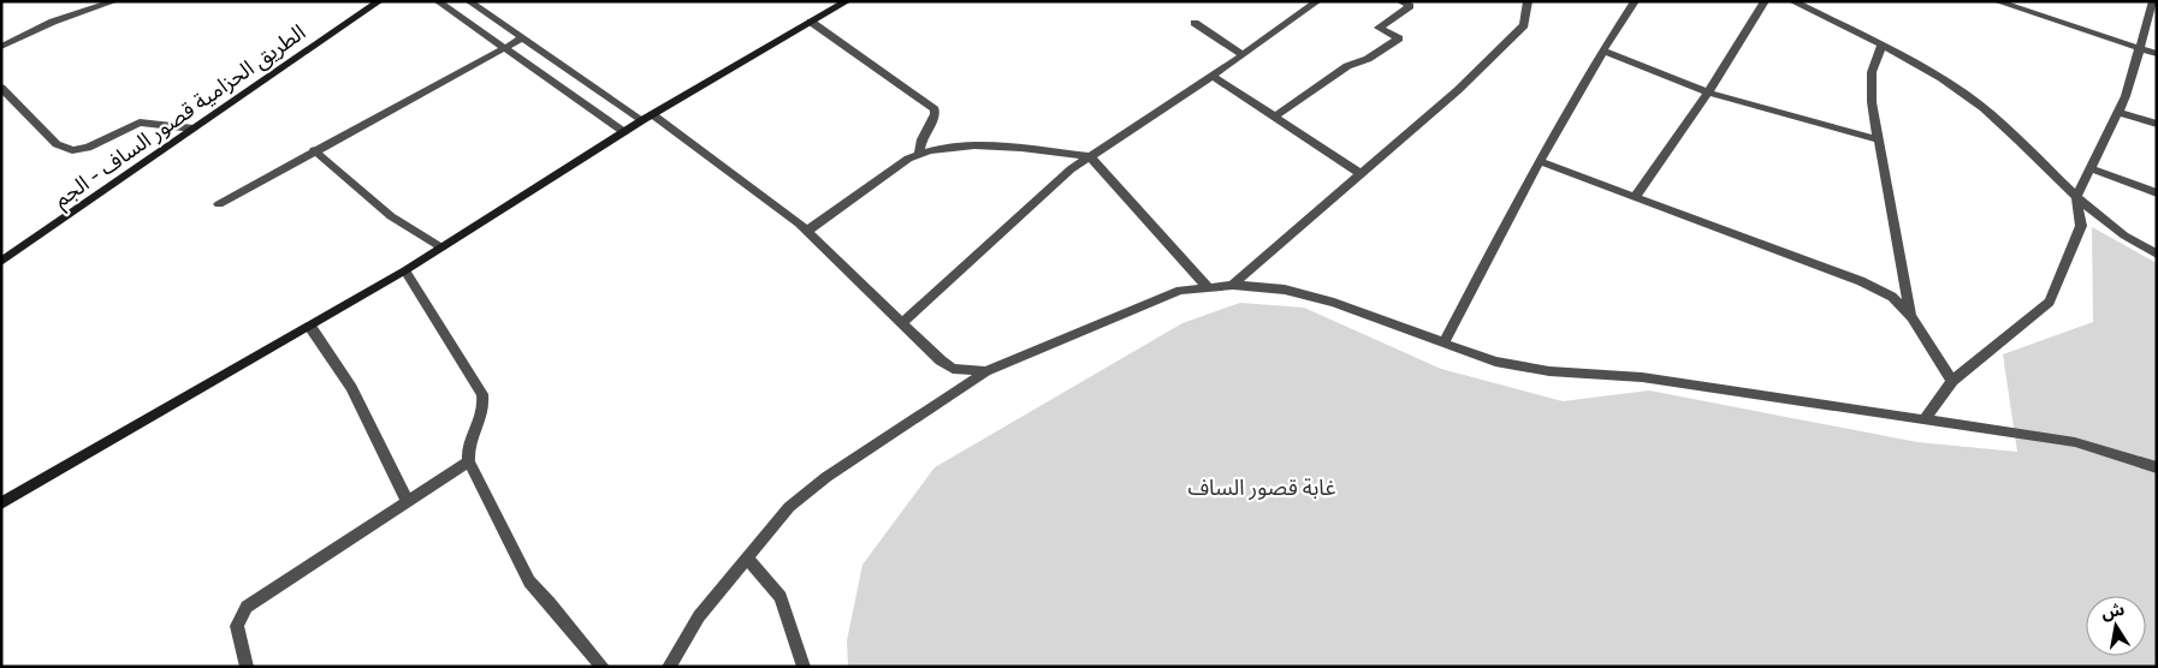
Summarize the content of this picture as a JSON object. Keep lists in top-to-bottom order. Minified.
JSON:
{"streets":{"street":["الطريق الحزامية قصور الساف - الجم"]},"parks":["غابة قصور الساف"],"north":"top"}
